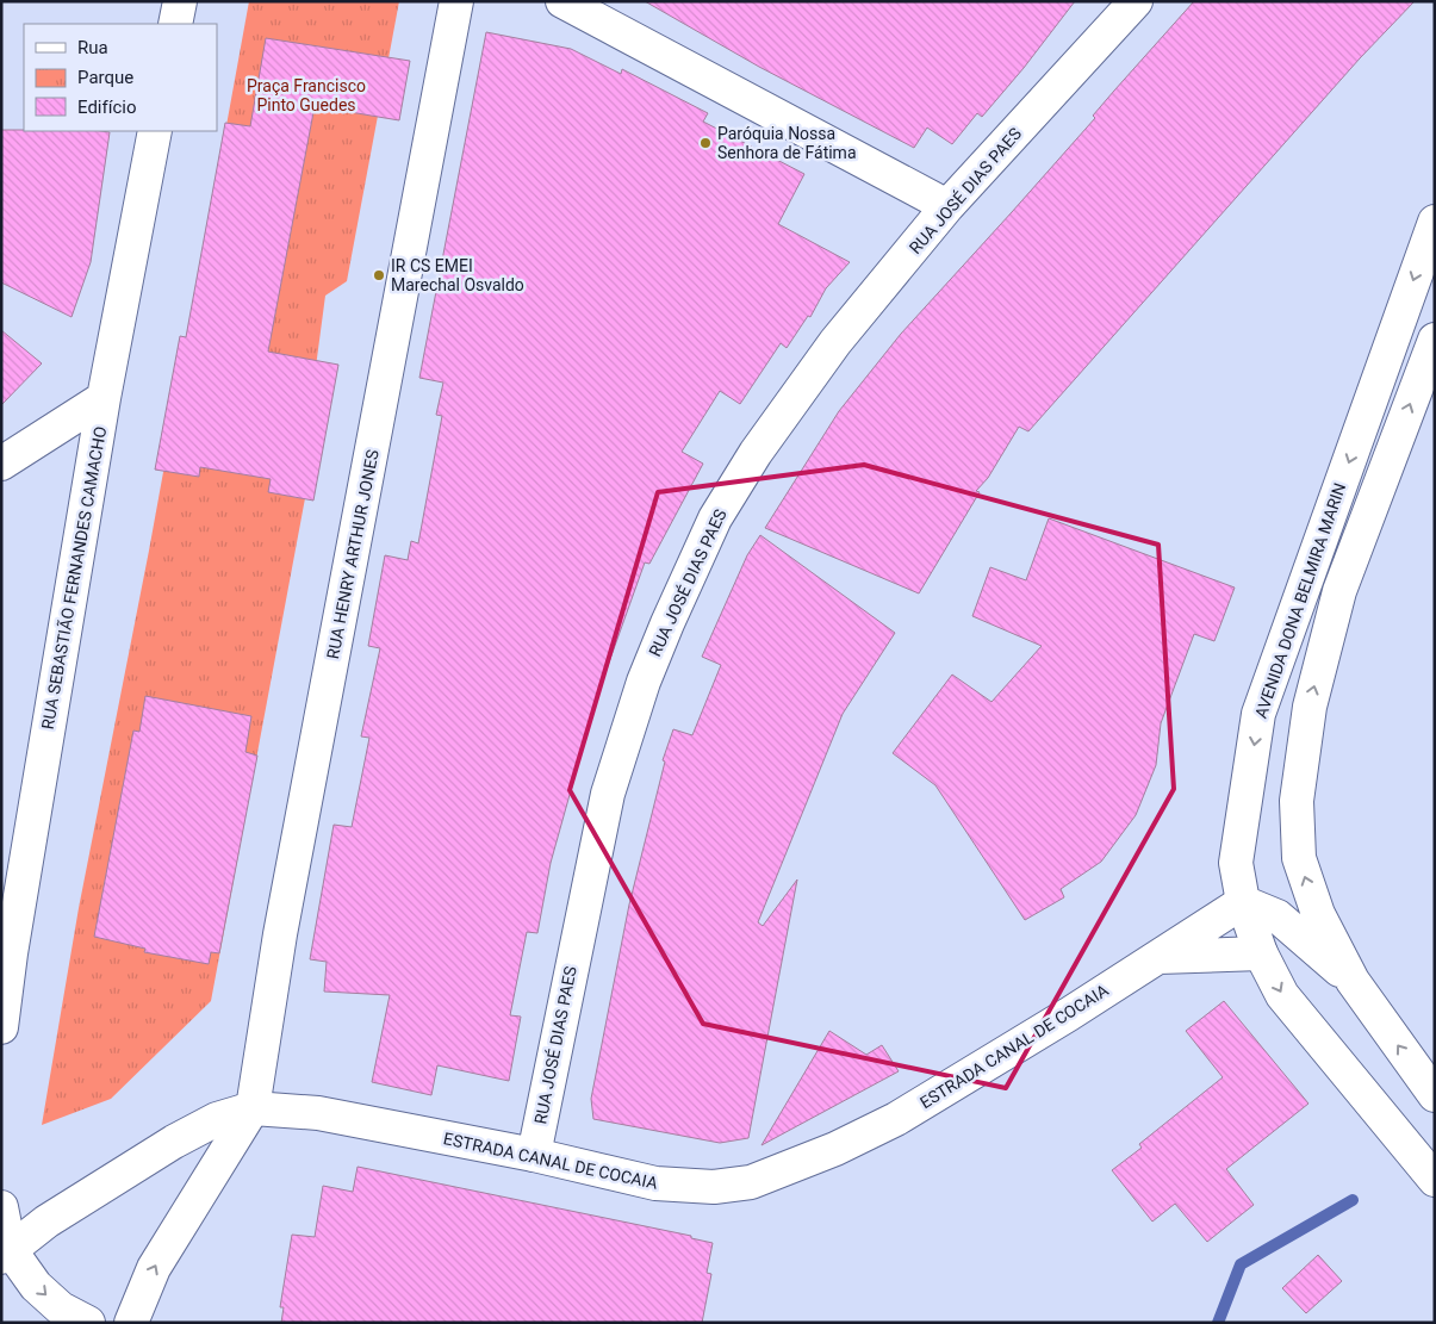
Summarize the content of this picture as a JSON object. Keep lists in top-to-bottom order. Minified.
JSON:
{"streets":{"street":["RUA JOSÉ DIAS PAES","RUA HENRY ARTHUR JONES","RUA SEBASTIÃO FERNANDES CAMACHO","AVENIDA DONA BELMIRA MARIN","ESTRADA CANAL DE COCAIA"]},"crossings":[["RUA JOSÉ DIAS PAES","ESTRADA CANAL DE COCAIA"],["RUA HENRY ARTHUR JONES","ESTRADA CANAL DE COCAIA"],["AVENIDA DONA BELMIRA MARIN","ESTRADA CANAL DE COCAIA"]],"parks":["Praça Francisco Pinto Guedes"],"places":["Paróquia Nossa Senhora de Fátima","IR CS EMEI Marechal Osvaldo"],"legend":["Rua","Parque","Edifício"]}
